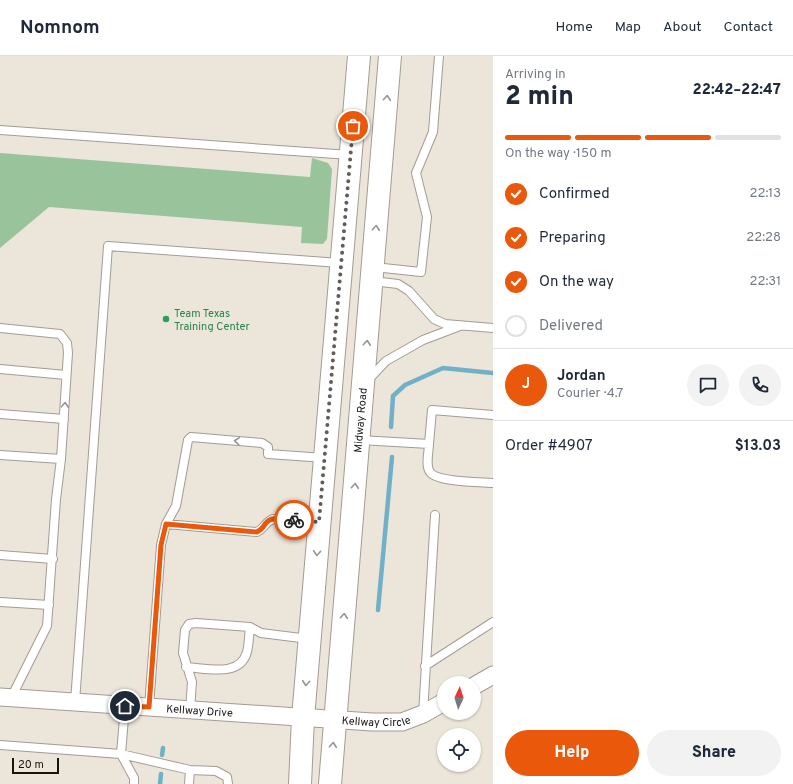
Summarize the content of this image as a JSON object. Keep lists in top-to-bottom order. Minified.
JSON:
{"streets":{"main road":["Midway Road"],"street":["Kellway Drive","Kellway Circle"]},"crossings":[["Midway Road","Kellway Circle"],["Kellway Drive","Kellway Circle"]],"places":["Team Texas Training Center"],"scale_bar":"20 m","north":"top","page":{"header":"Nomnom","nav":["Home","Map","About","Contact"],"heading":["2 min","Arriving in","22:42–22:47"],"panel":["Jordan","Courier · 4.7","Order #4907","$13.03"],"bar":"On the way · 150 m","list":[["Confirmed","22:13"],["Preparing","22:28"],["On the way","22:31"],"Delivered"],"round":"J","buttons":["Help","Share"],"scale":"20 m"}}
